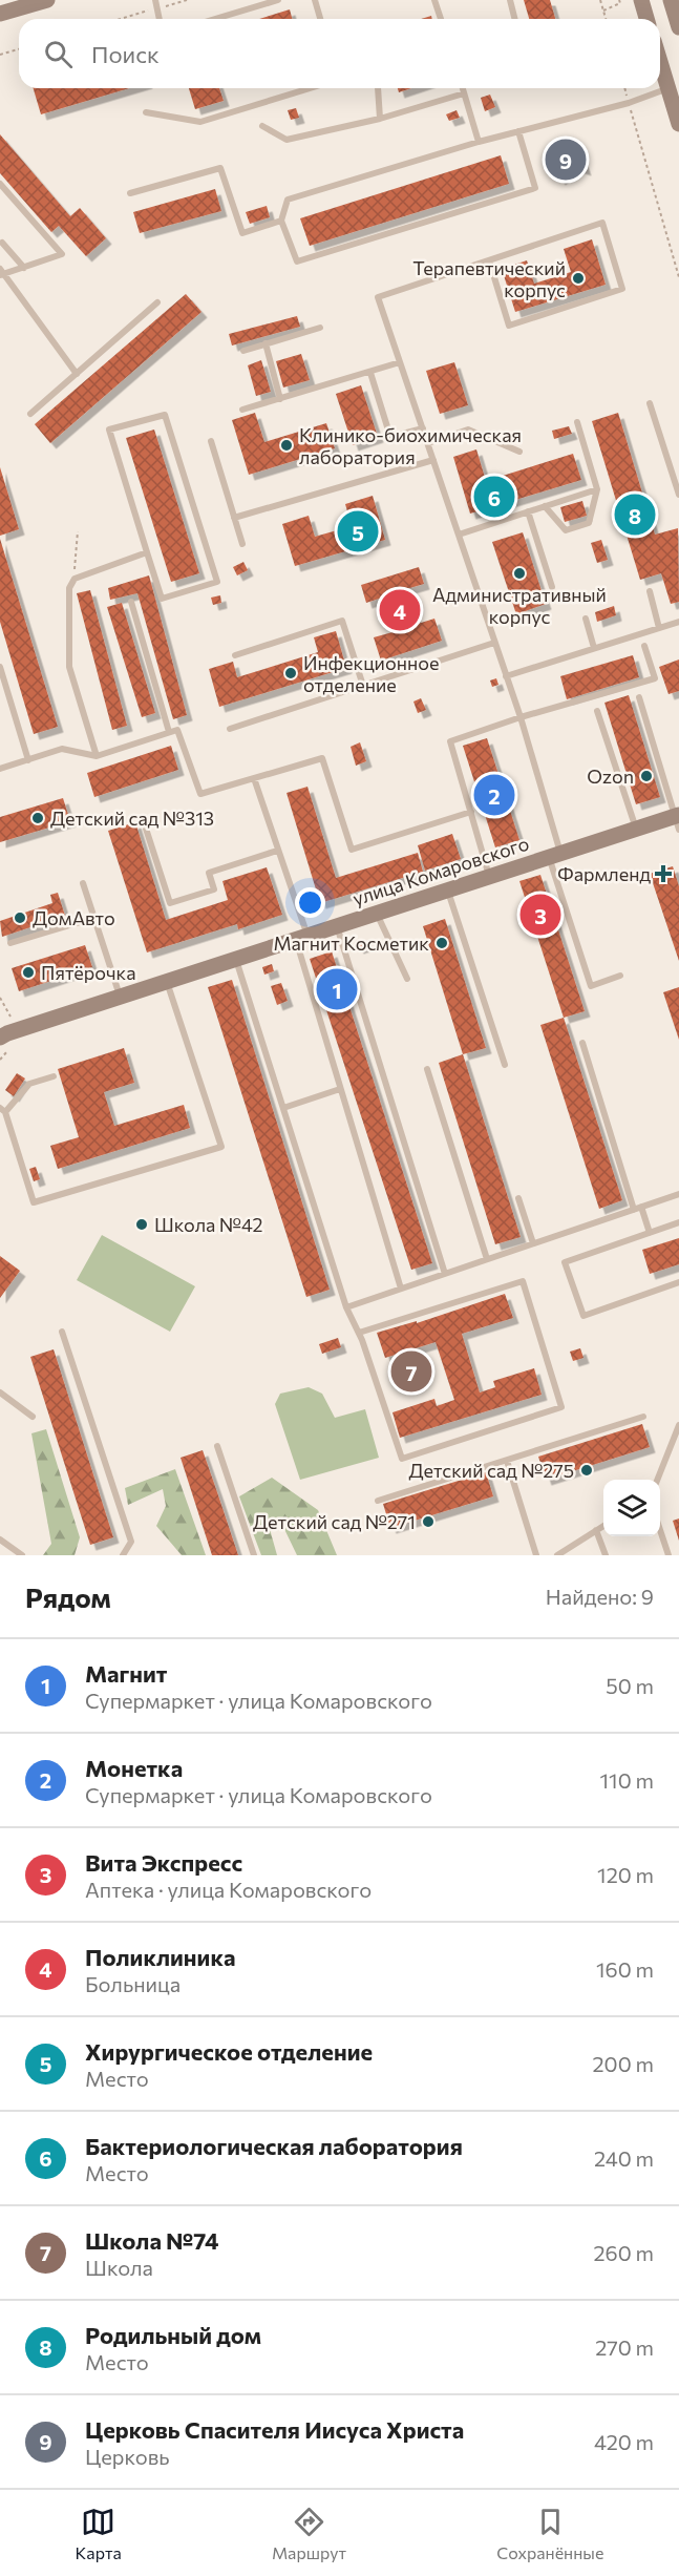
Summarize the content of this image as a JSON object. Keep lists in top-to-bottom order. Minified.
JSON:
{"streets":{"street":["улица Комаровского"]},"places":{"other":["Терапевтический корпус","Клинико-биохимическая лаборатория","Административный корпус","Инфекционное отделение","Ozon","Детский сад №313","ДомАвто","Магнит Косметик","Пятёрочка","Школа №42","Детский сад №275","Детский сад №271"],"health":["Фармленд"]},"page":{"search":"Поиск","pins":["9","6","8","5","4","2","3","1","7"],"heading":["Рядом","Найдено: 9"],"list":[{"mark":"1","name":"Магнит","note":"Супермаркет · улица Комаровского","value":"50 m"},{"mark":"2","name":"Монетка","note":"Супермаркет · улица Комаровского","value":"110 m"},{"mark":"3","name":"Вита Экспресс","note":"Аптека · улица Комаровского","value":"120 m"},{"mark":"4","name":"Поликлиника","note":"Больница","value":"160 m"},{"mark":"5","name":"Хирургическое отделение","note":"Место","value":"200 m"},{"mark":"6","name":"Бактериологическая лаборатория","note":"Место","value":"240 m"},{"mark":"7","name":"Школа №74","note":"Школа","value":"260 m"},{"mark":"8","name":"Родильный дом","note":"Место","value":"270 m"},{"mark":"9","name":"Церковь Спасителя Иисуса Христа","note":"Церковь","value":"420 m"}],"nav":["Карта","Маршрут","Сохранённые"]}}
